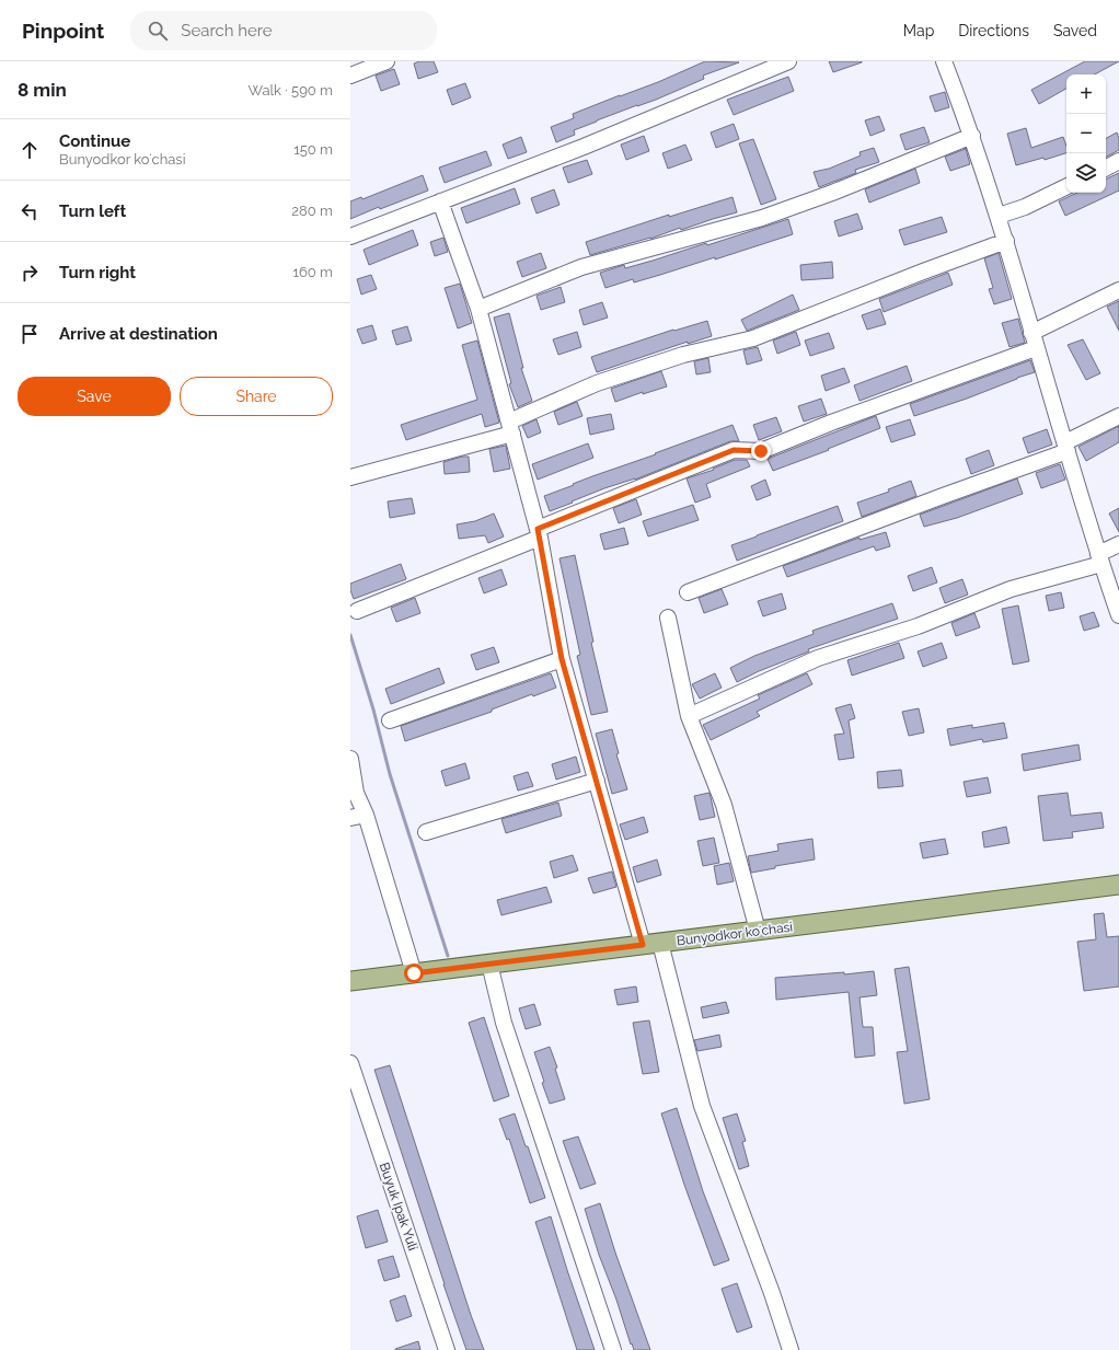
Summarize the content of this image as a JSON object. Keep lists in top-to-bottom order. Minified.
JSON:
{"streets":{"main road":["Bunyodkor koʻchasi"],"street":["Buyuk Ipak Yuli"]},"page":{"header":"Pinpoint","search":"Search here","nav":["Map","Directions","Saved"],"heading":["8 min","Walk · 590 m"],"map_buttons":["+","−"],"list":[["Continue","Bunyodkor koʻchasi","150 m"],["Turn left","280 m"],["Turn right","160 m"],"Arrive at destination"],"buttons":["Save","Share"]}}
